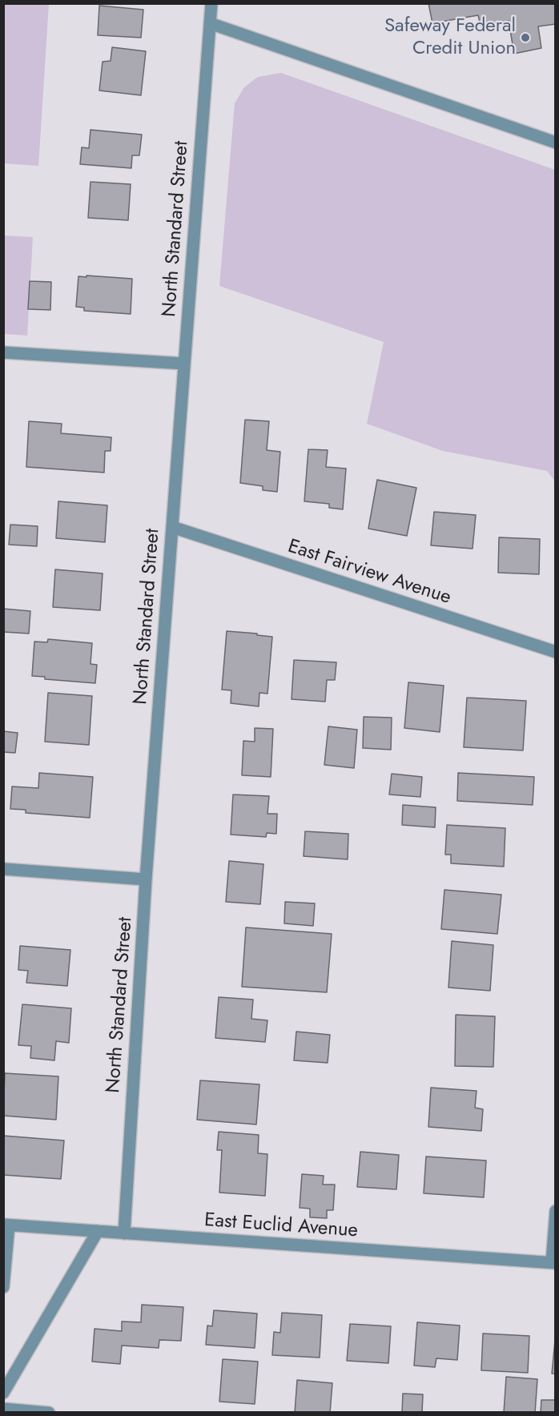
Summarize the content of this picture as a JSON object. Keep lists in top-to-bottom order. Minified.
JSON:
{"streets":{"street":["North Standard Street","East Fairview Avenue","East Euclid Avenue"]},"crossings":[["North Standard Street","East Fairview Avenue"],["North Standard Street","East Euclid Avenue"]],"places":["Safeway Federal Credit Union"]}
